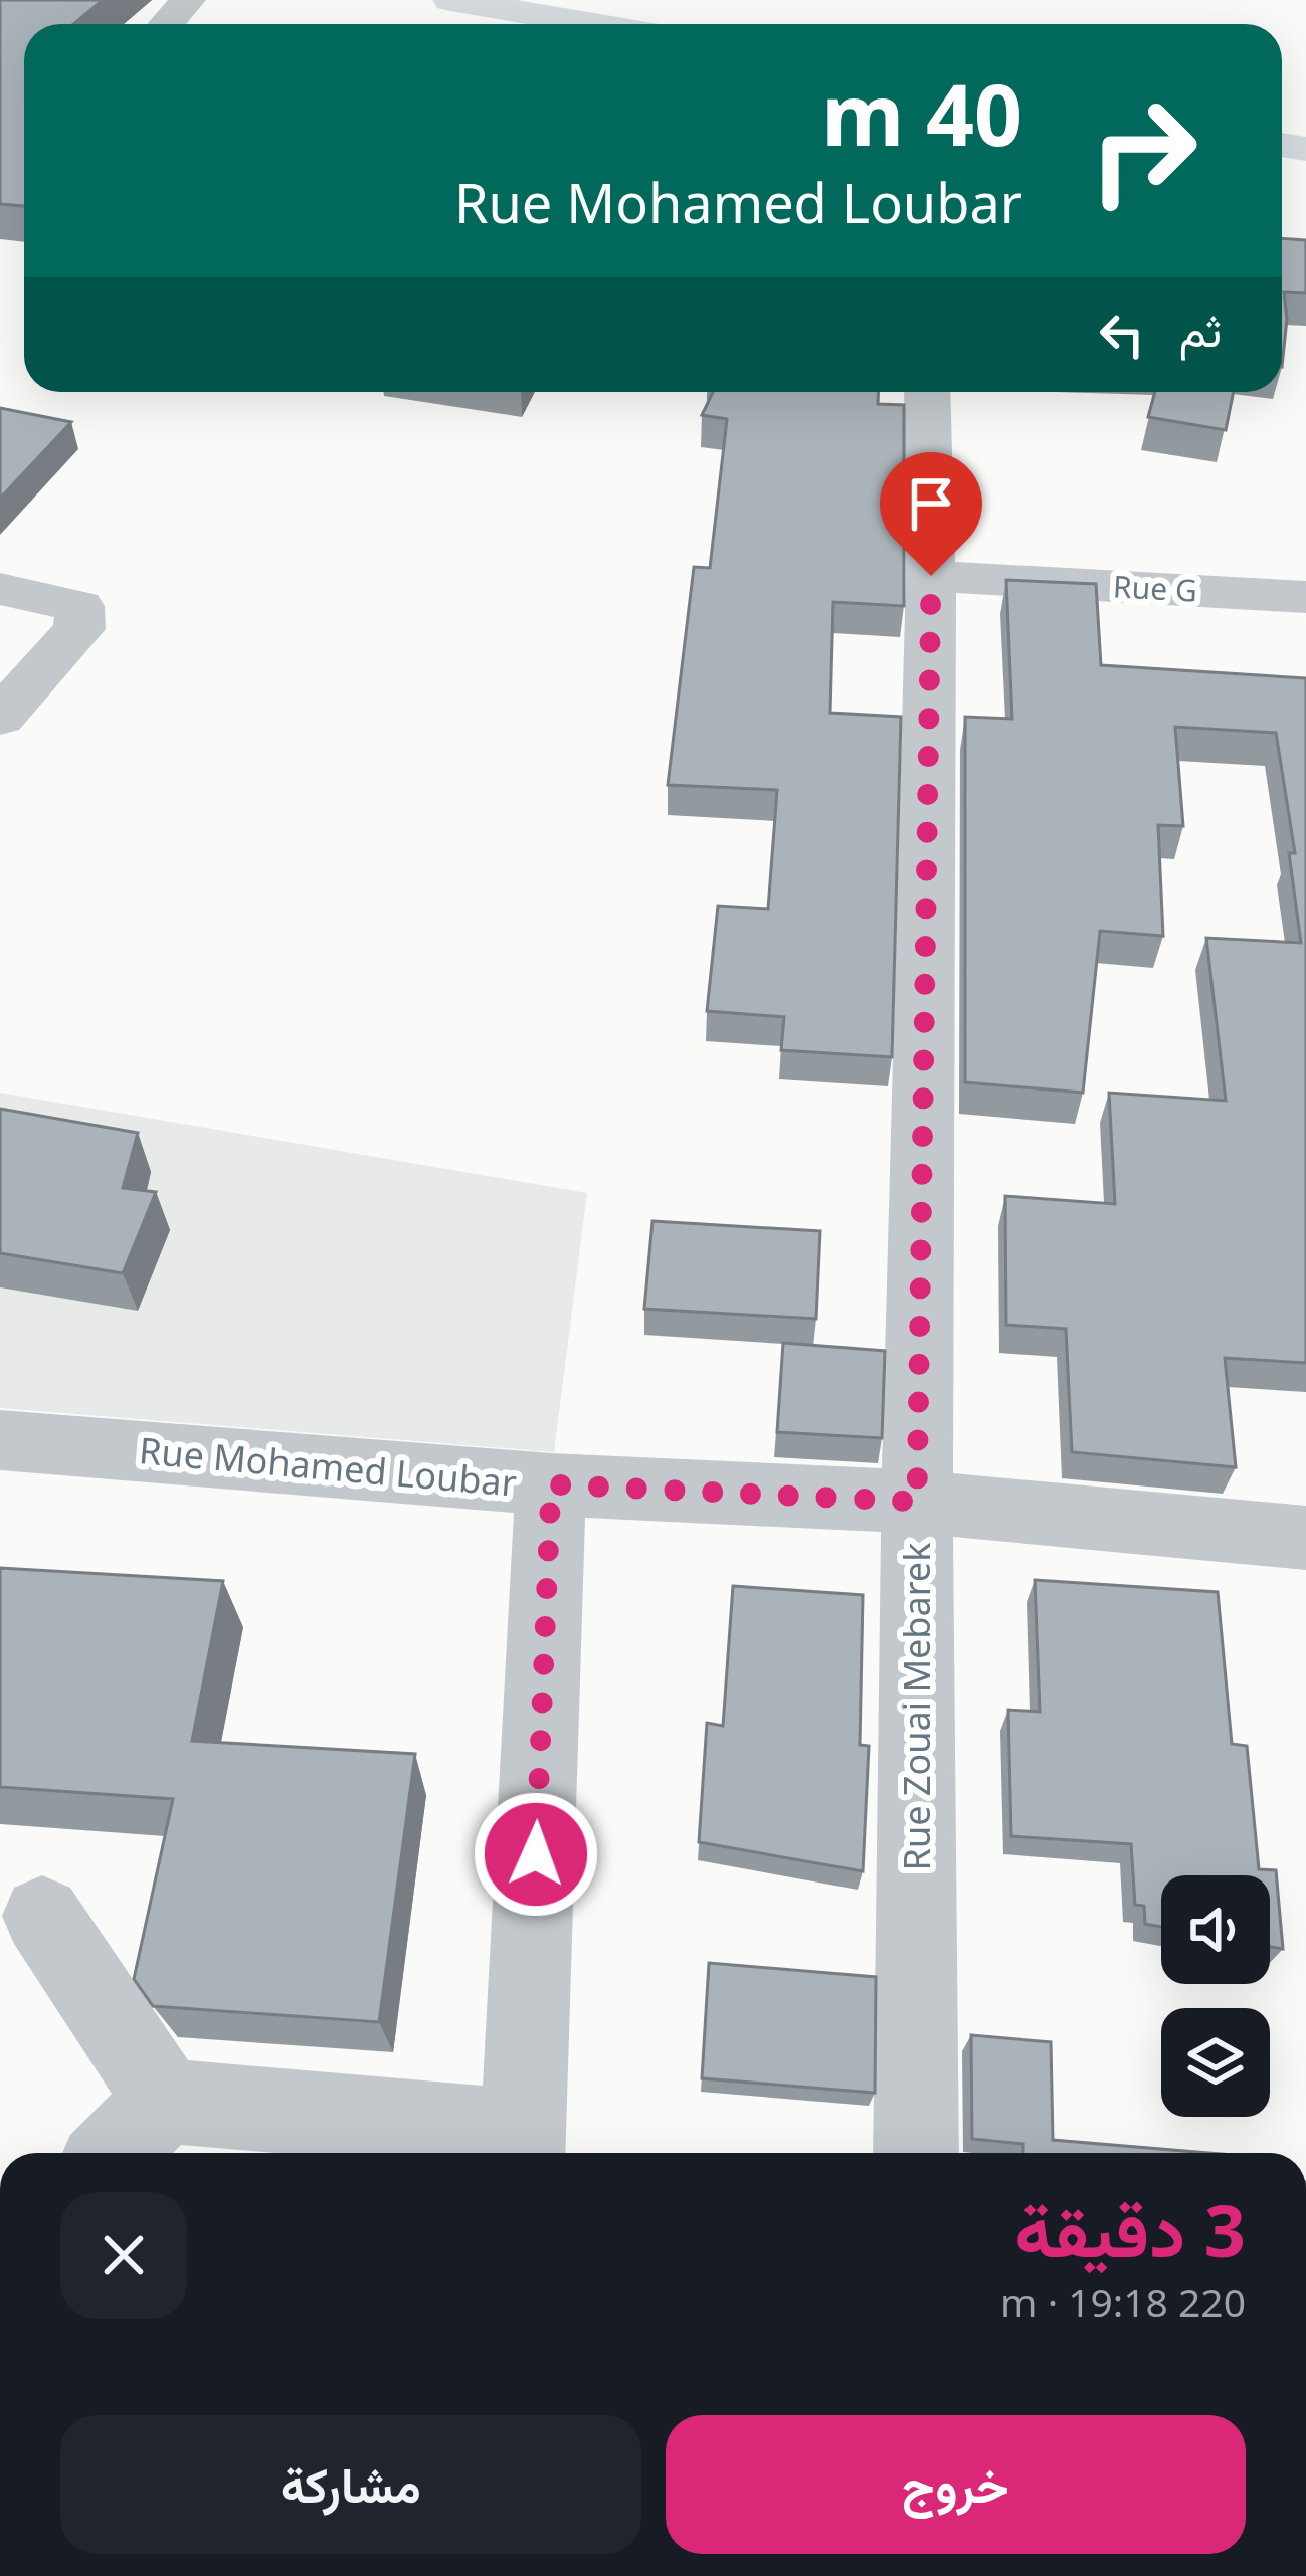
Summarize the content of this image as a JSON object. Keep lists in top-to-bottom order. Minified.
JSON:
{"streets":{"street":["Rue G","Rue Mohamed Loubar","Rue Zouai Mebarek"]},"crossings":[["Rue G","Rue Zouai Mebarek"],["Rue Mohamed Loubar","Rue Zouai Mebarek"]],"page":{"turn":["40 m","Rue Mohamed Loubar"],"then":"ثم","heading":["3 دقيقة","220 m · 19:18"],"buttons":["خروج","مشاركة"]}}
